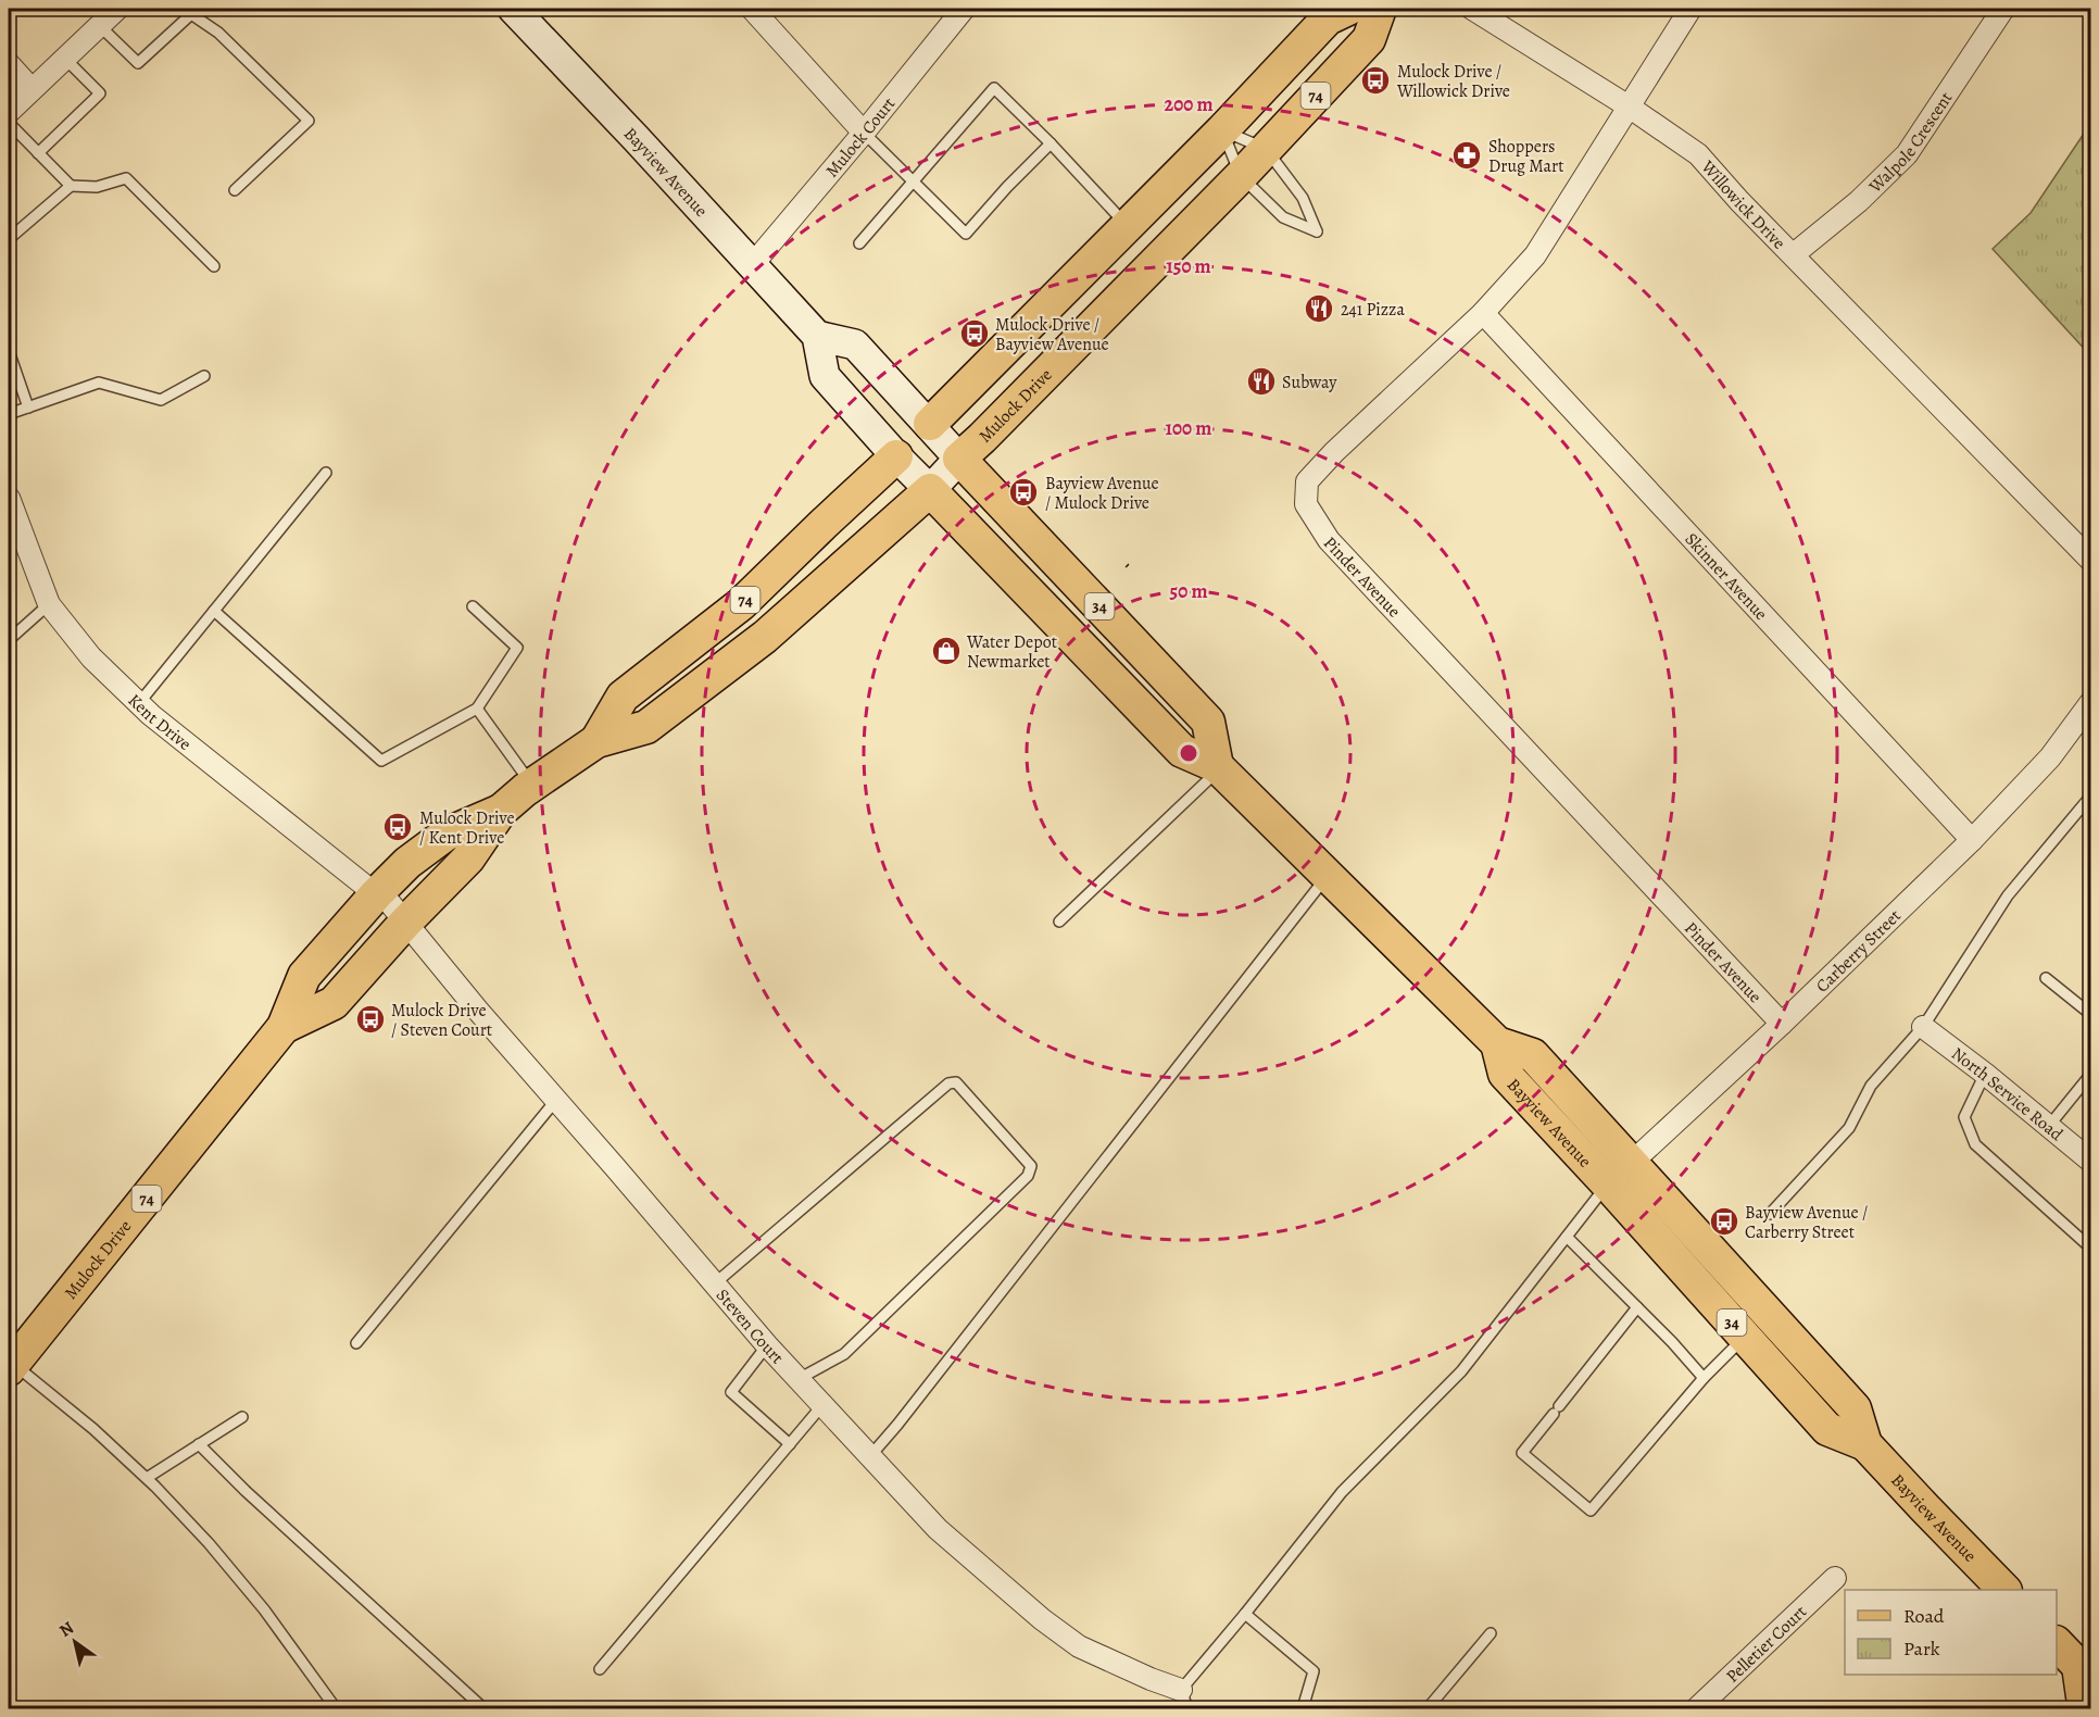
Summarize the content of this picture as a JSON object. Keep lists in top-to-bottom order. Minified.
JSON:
{"streets":{"main road":["74","Bayview Avenue","Mulock Drive","34"],"street":["Mulock Court","Walpole Crescent","Willowick Drive","Pinder Avenue","Skinner Avenue","Kent Drive","Carberry Street","North Service Road","Steven Court","Pelletier Court"]},"crossings":[["Mulock Court","Bayview Avenue"],["Walpole Crescent","Willowick Drive"],["Bayview Avenue","34"],["Bayview Avenue","Carberry Street"],["Willowick Drive","Pinder Avenue"],["Mulock Drive","34"],["Mulock Drive","Kent Drive"],["Mulock Drive","Steven Court"],["Pinder Avenue","Skinner Avenue"],["Pinder Avenue","Carberry Street"],["Skinner Avenue","Carberry Street"],["Kent Drive","Steven Court"]],"places":{"bus stop":["Mulock Drive / Willowick Drive","Mulock Drive / Bayview Avenue","Bayview Avenue / Mulock Drive","Mulock Drive / Kent Drive","Mulock Drive / Steven Court","Bayview Avenue / Carberry Street"],"pharmacy":["Shoppers Drug Mart"],"restaurant":["241 Pizza","Subway"],"shop":["Water Depot Newmarket"]},"legend":["Road","Park"],"north":"top left","rings":["200 m","150 m","100 m","50 m"]}
